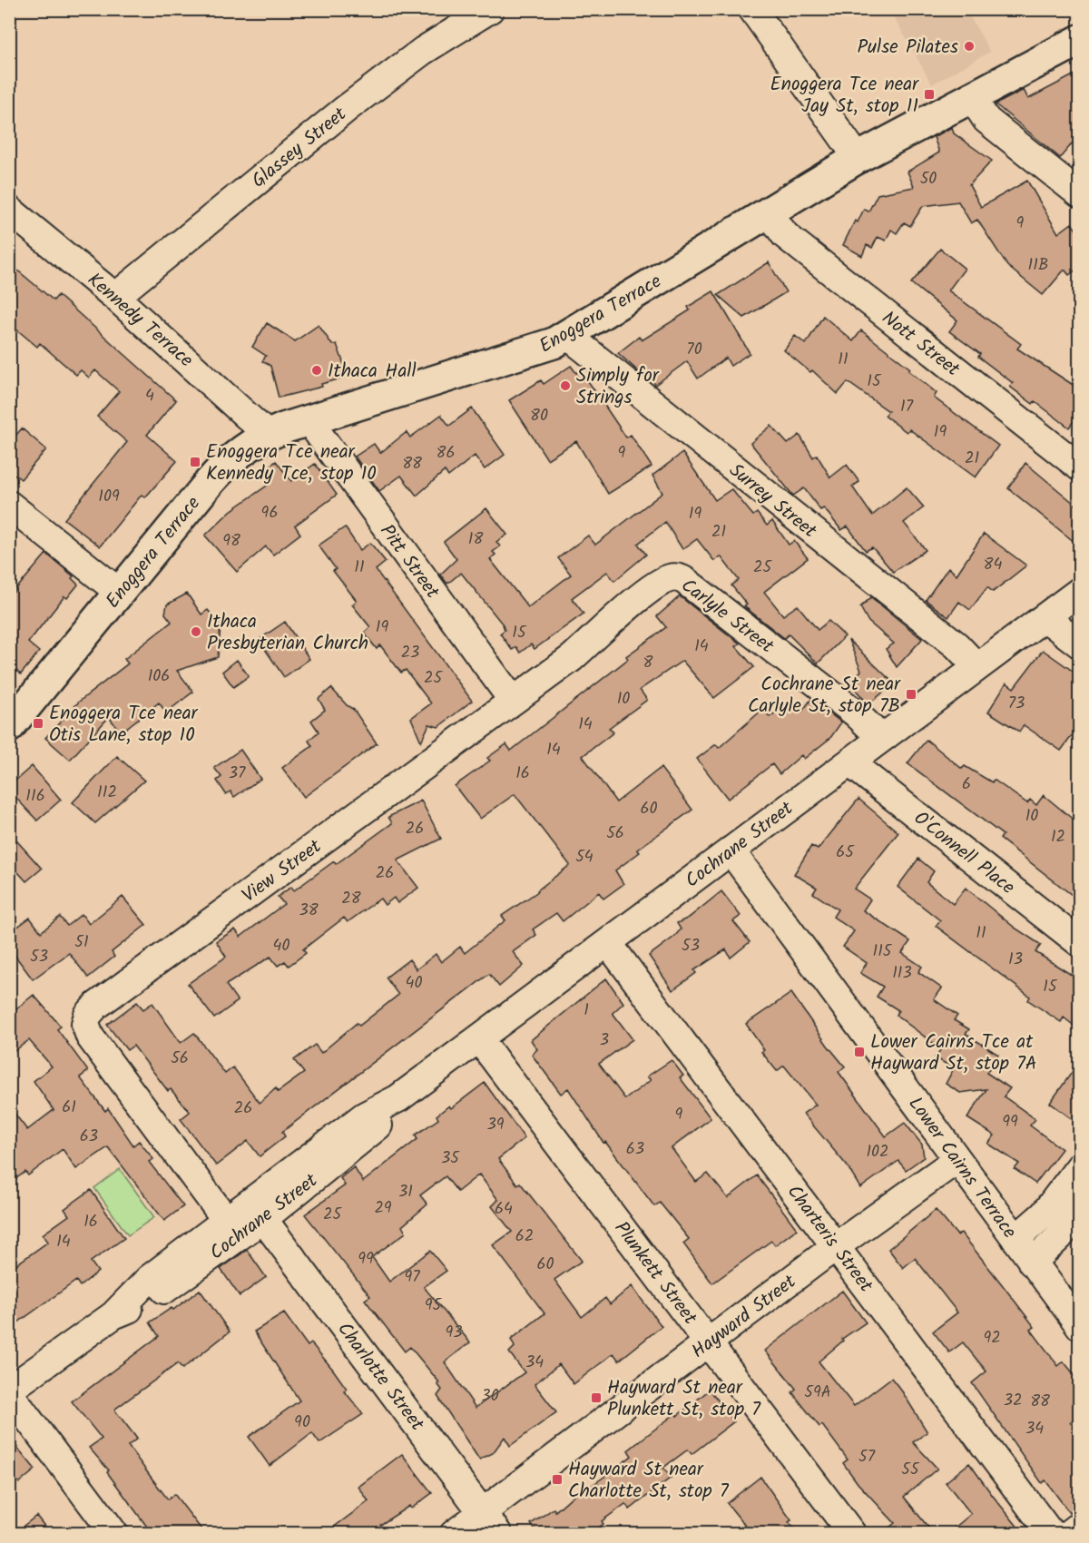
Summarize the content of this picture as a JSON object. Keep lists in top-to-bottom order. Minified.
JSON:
{"streets":{"main road":["Enoggera Terrace"],"street":["Glassey Street","Kennedy Terrace","Nott Street","Surrey Street","Pitt Street","Carlyle Street","Cochrane Street","O'Connell Place","View Street","Lower Cairns Terrace","Charteris Street","Plunkett Street","Hayward Street","Charlotte Street"]},"crossings":[["Glassey Street","Kennedy Terrace"],["Enoggera Terrace","Kennedy Terrace"],["Enoggera Terrace","Nott Street"],["Enoggera Terrace","Surrey Street"],["Enoggera Terrace","Pitt Street"],["Surrey Street","Cochrane Street"],["Pitt Street","View Street"],["Carlyle Street","Cochrane Street"],["Carlyle Street","View Street"],["Cochrane Street","O'Connell Place"],["Cochrane Street","View Street"],["Cochrane Street","Lower Cairns Terrace"],["Cochrane Street","Charteris Street"],["Cochrane Street","Plunkett Street"],["Cochrane Street","Charlotte Street"],["Lower Cairns Terrace","Hayward Street"],["Charteris Street","Hayward Street"],["Plunkett Street","Hayward Street"],["Hayward Street","Charlotte Street"]],"places":{"other":["Pulse Pilates","Ithaca Hall","Simply for Strings","Ithaca Presbyterian Church"],"transit":["Enoggera Tce near Jay St, stop 11","Enoggera Tce near Kennedy Tce, stop 10","Cochrane St near Carlyle St, stop 7B","Enoggera Tce near Otis Lane, stop 10","Lower Cairns Tce at Hayward St, stop 7A","Hayward St near Plunkett St, stop 7","Hayward St near Charlotte St, stop 7"]},"house_numbers":["50","9","11B","70","11","15","4","17","80","19","86","9","21","88","109","96","19","21","18","98","84","11","25","19","15","14","23","8","106","25","10","73","14","14","37","16","6","112","116","60","10","26","56","12","65","54","26","28","38","11","51","40","53","115","53","13","113","40","15","1","3","56","61","26","9","99","39","63","63","102","35","31","29","64","25","16","62","14","99","60","97","95","93","92","34","59A","30","32","88","90","34","57","55"]}
